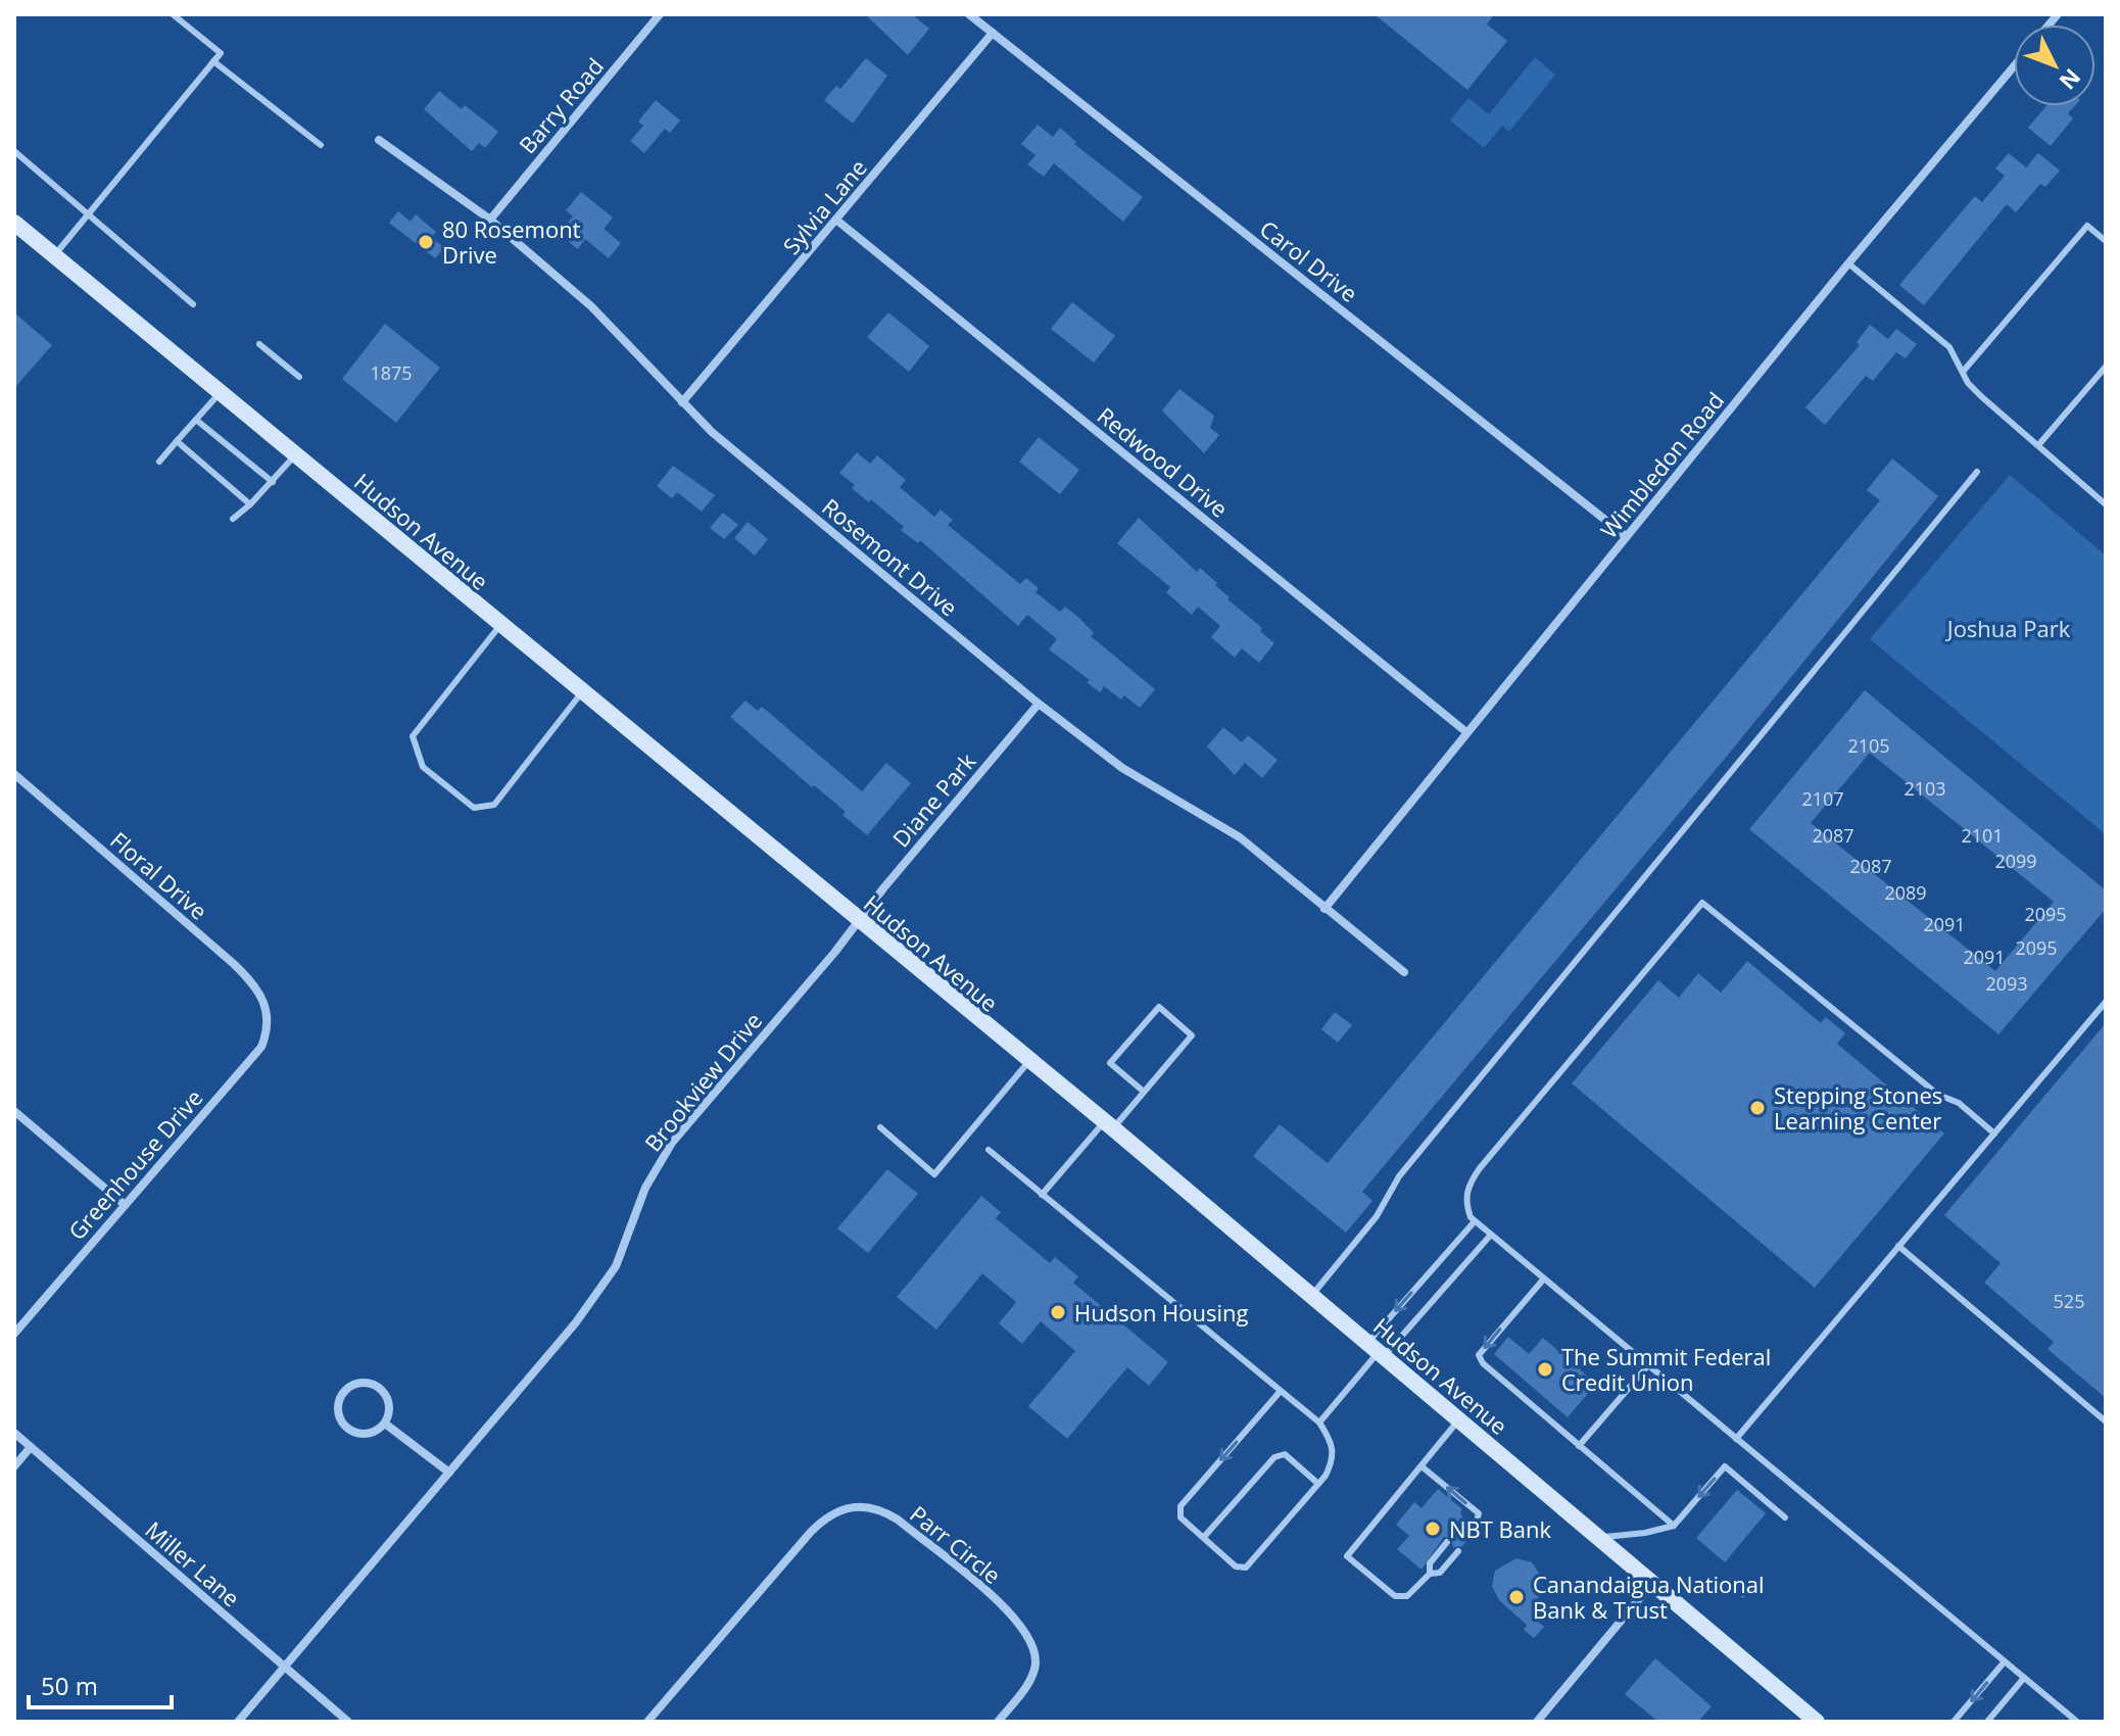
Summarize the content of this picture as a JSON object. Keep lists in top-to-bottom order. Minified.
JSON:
{"streets":{"main road":["Hudson Avenue"],"street":["Barry Road","Sylvia Lane","Carol Drive","Redwood Drive","Wimbledon Road","Rosemont Drive","Diane Park","Floral Drive","Brookview Drive","Greenhouse Drive","Parr Circle","Miller Lane"]},"crossings":[["Barry Road","Rosemont Drive"],["Sylvia Lane","Carol Drive"],["Sylvia Lane","Redwood Drive"],["Sylvia Lane","Rosemont Drive"],["Carol Drive","Wimbledon Road"],["Redwood Drive","Wimbledon Road"],["Wimbledon Road","Rosemont Drive"],["Hudson Avenue","Diane Park"],["Hudson Avenue","Brookview Drive"],["Rosemont Drive","Diane Park"],["Diane Park","Brookview Drive"],["Floral Drive","Greenhouse Drive"],["Brookview Drive","Miller Lane"]],"parks":["Joshua Park"],"places":["80 Rosemont Drive","Stepping Stones Learning Center","Hudson Housing","The Summit Federal Credit Union","NBT Bank","Canandaigua National Bank & Trust"],"house_numbers":["1875","2105","2103","2107","2087","2101","2099","2087","2089","2095","2091","2095","2091","2093","525"],"scale_bar":"50 m","north":"bottom right"}
